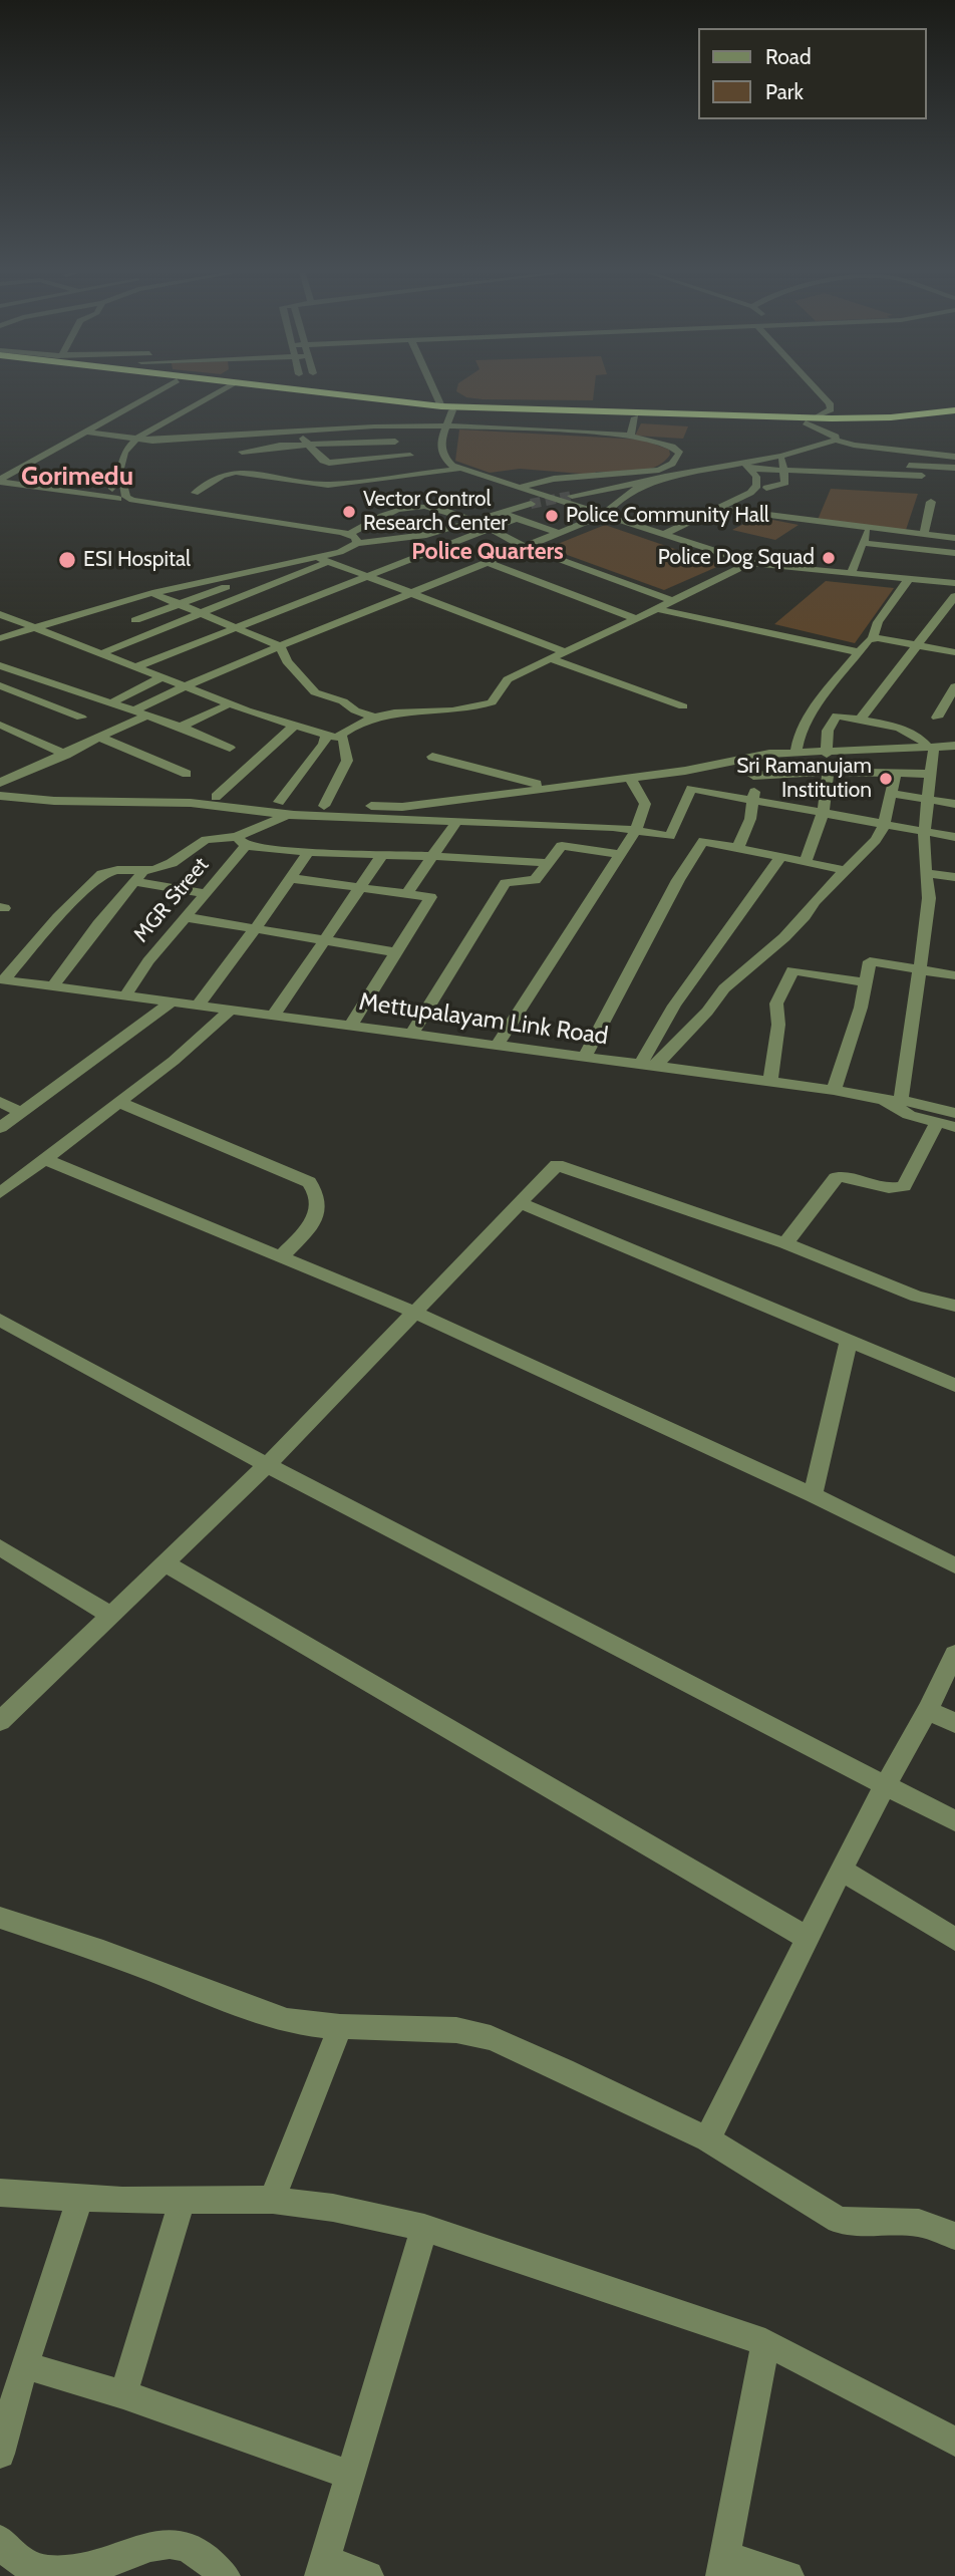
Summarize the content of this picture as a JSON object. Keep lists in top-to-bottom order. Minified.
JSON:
{"streets":{"street":["MGR Street","Mettupalayam Link Road"]},"crossings":[["MGR Street","Mettupalayam Link Road"]],"districts":["Gorimedu","Police Quarters"],"places":["Vector Control Research Center","Police Community Hall","Police Dog Squad","ESI Hospital","Sri Ramanujam Institution"],"legend":["Road","Park"]}
